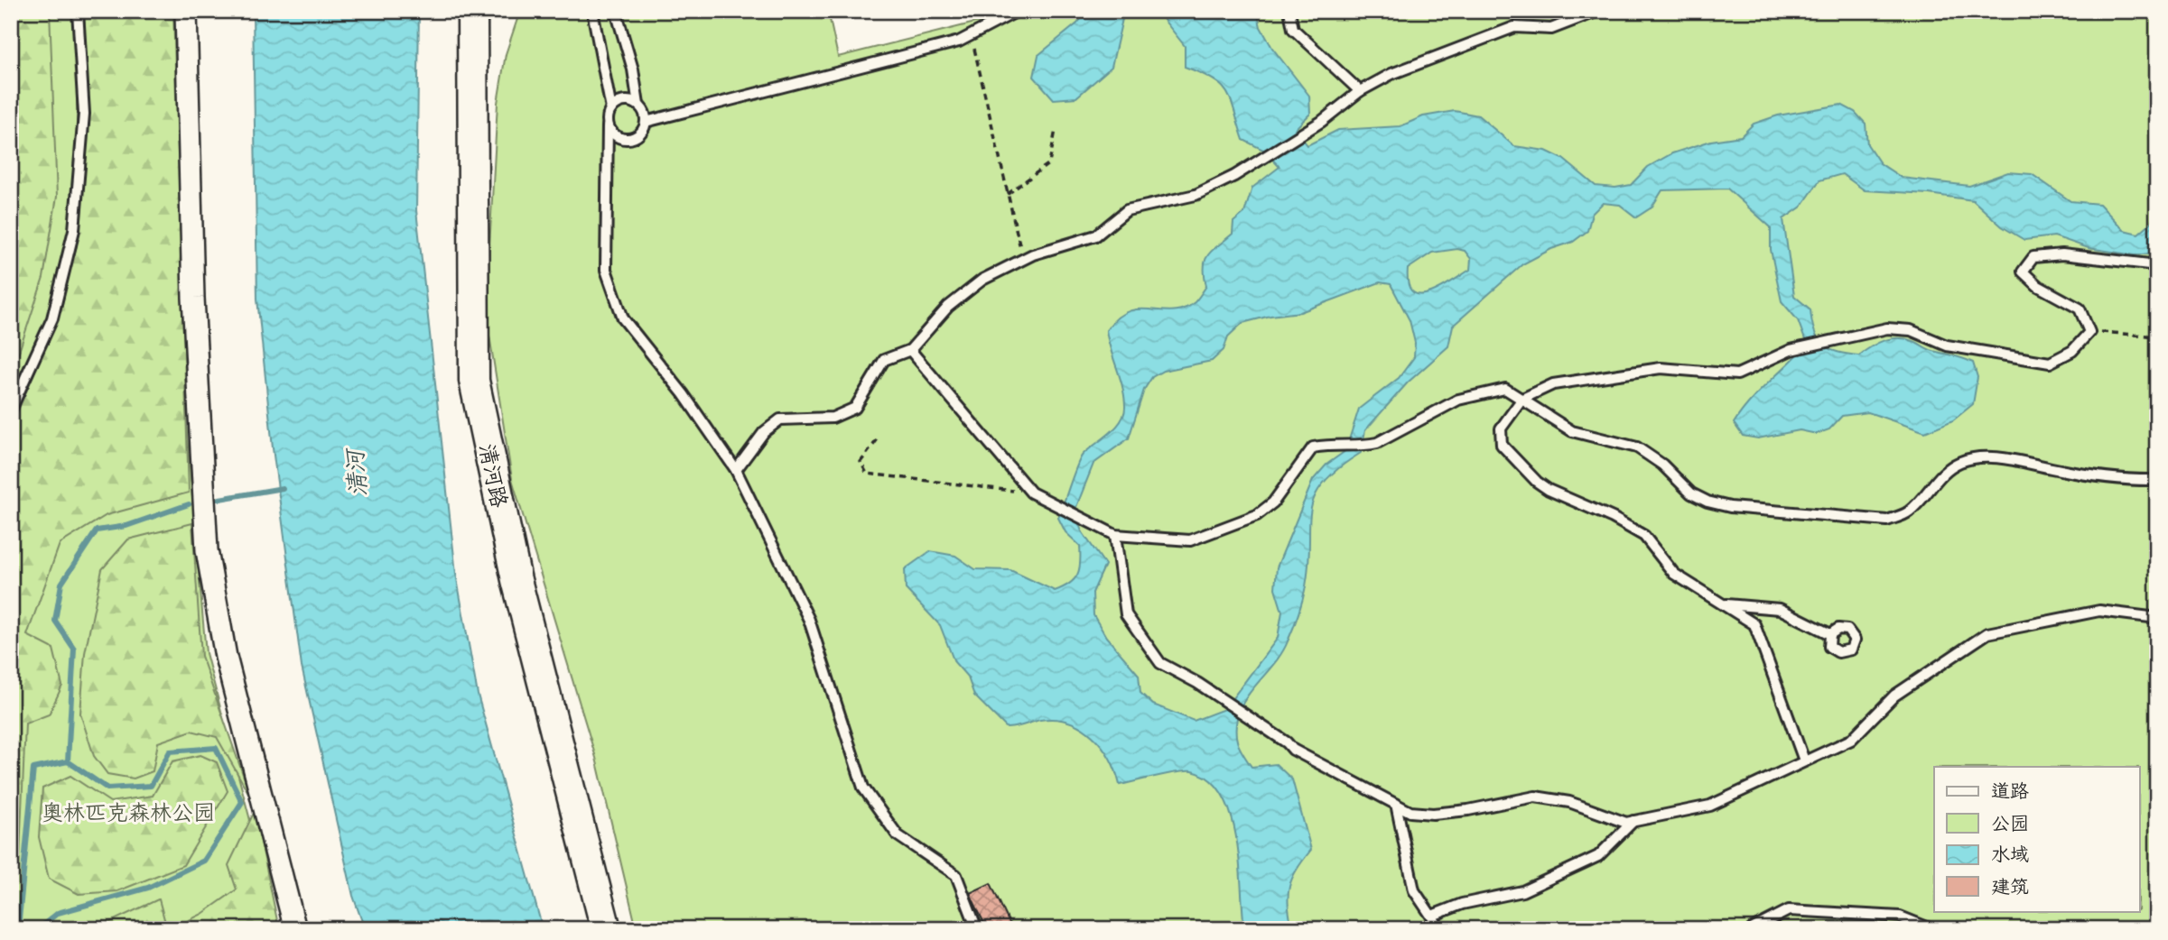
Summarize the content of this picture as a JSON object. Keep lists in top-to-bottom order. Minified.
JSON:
{"streets":{"street":["清河路"]},"water":["清河"],"parks":["奥林匹克森林公园"],"legend":["道路","公园","水域","建筑"]}
